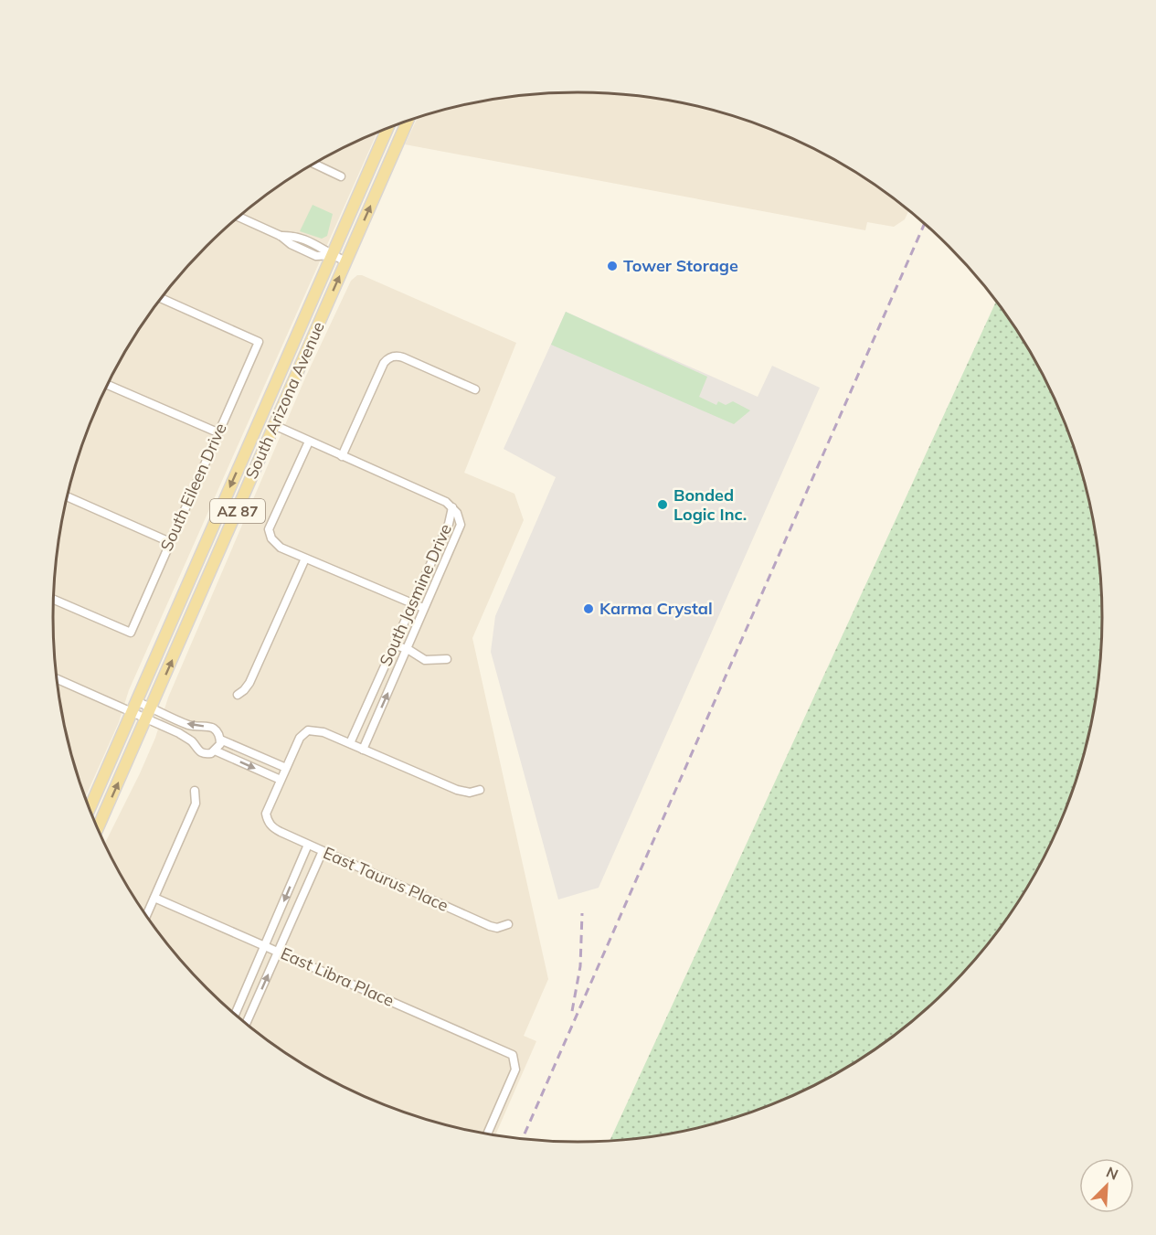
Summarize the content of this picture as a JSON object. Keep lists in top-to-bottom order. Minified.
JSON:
{"streets":{"main road":["South Arizona Avenue","AZ 87"],"street":["South Eileen Drive","South Jasmine Drive","East Taurus Place","East Libra Place"]},"places":["Tower Storage","Bonded Logic Inc.","Karma Crystal"],"north":"top right"}
